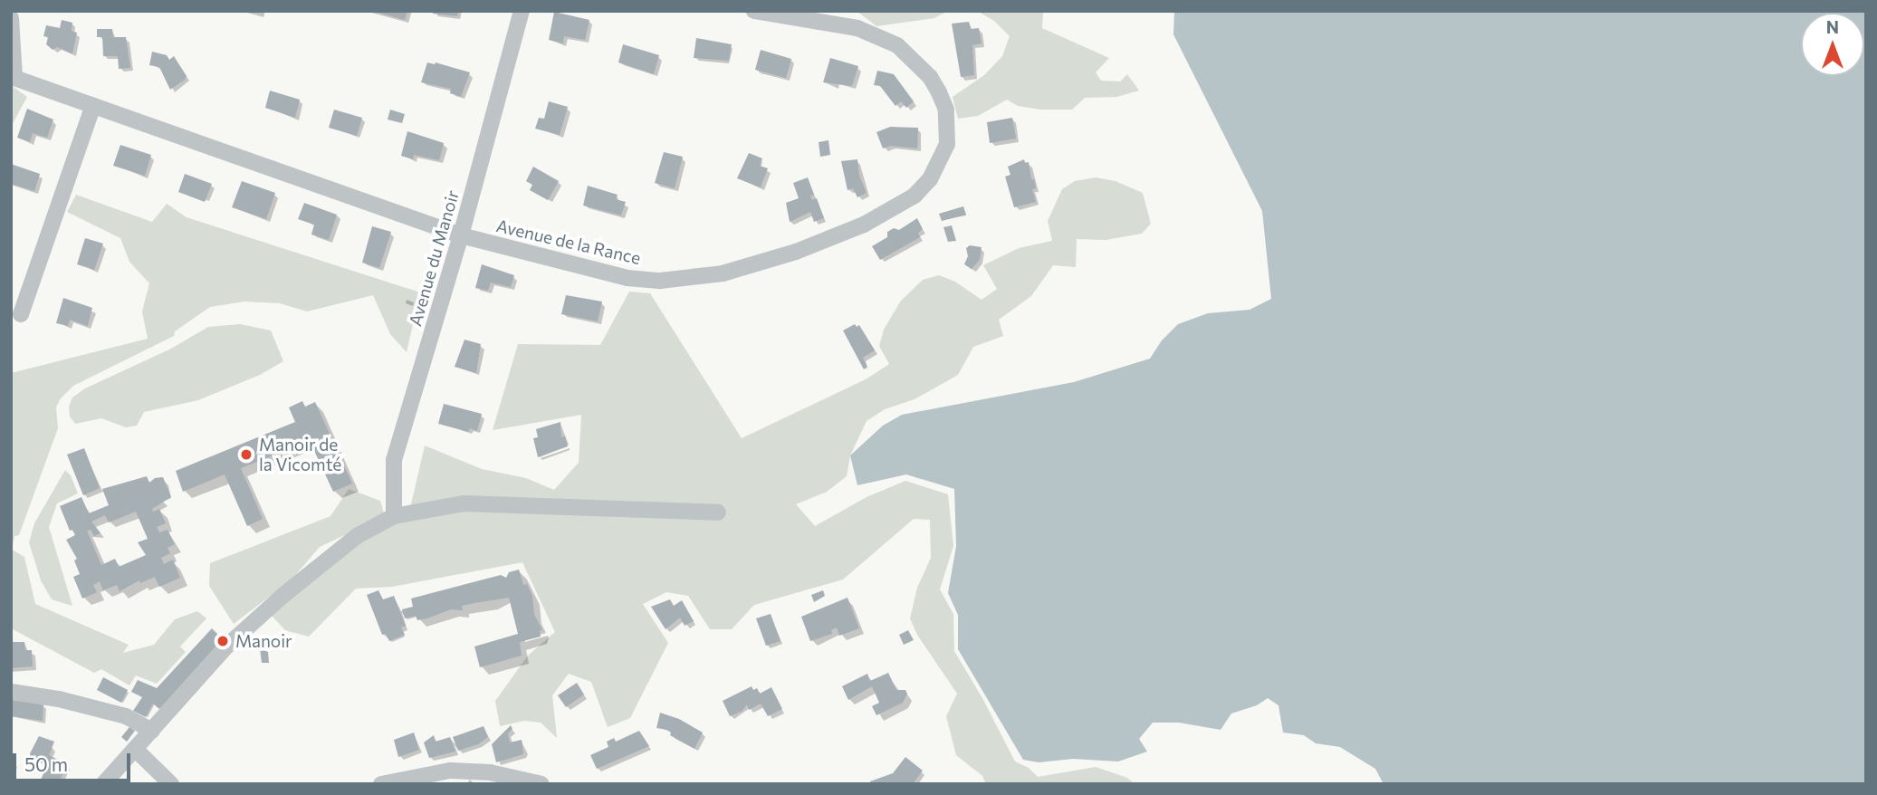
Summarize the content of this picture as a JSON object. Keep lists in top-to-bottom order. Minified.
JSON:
{"streets":{"street":["Avenue de la Rance","Avenue du Manoir"]},"crossings":[["Avenue de la Rance","Avenue du Manoir"]],"places":["Manoir de la Vicomté","Manoir"],"scale_bar":"50 m","north":"top"}
